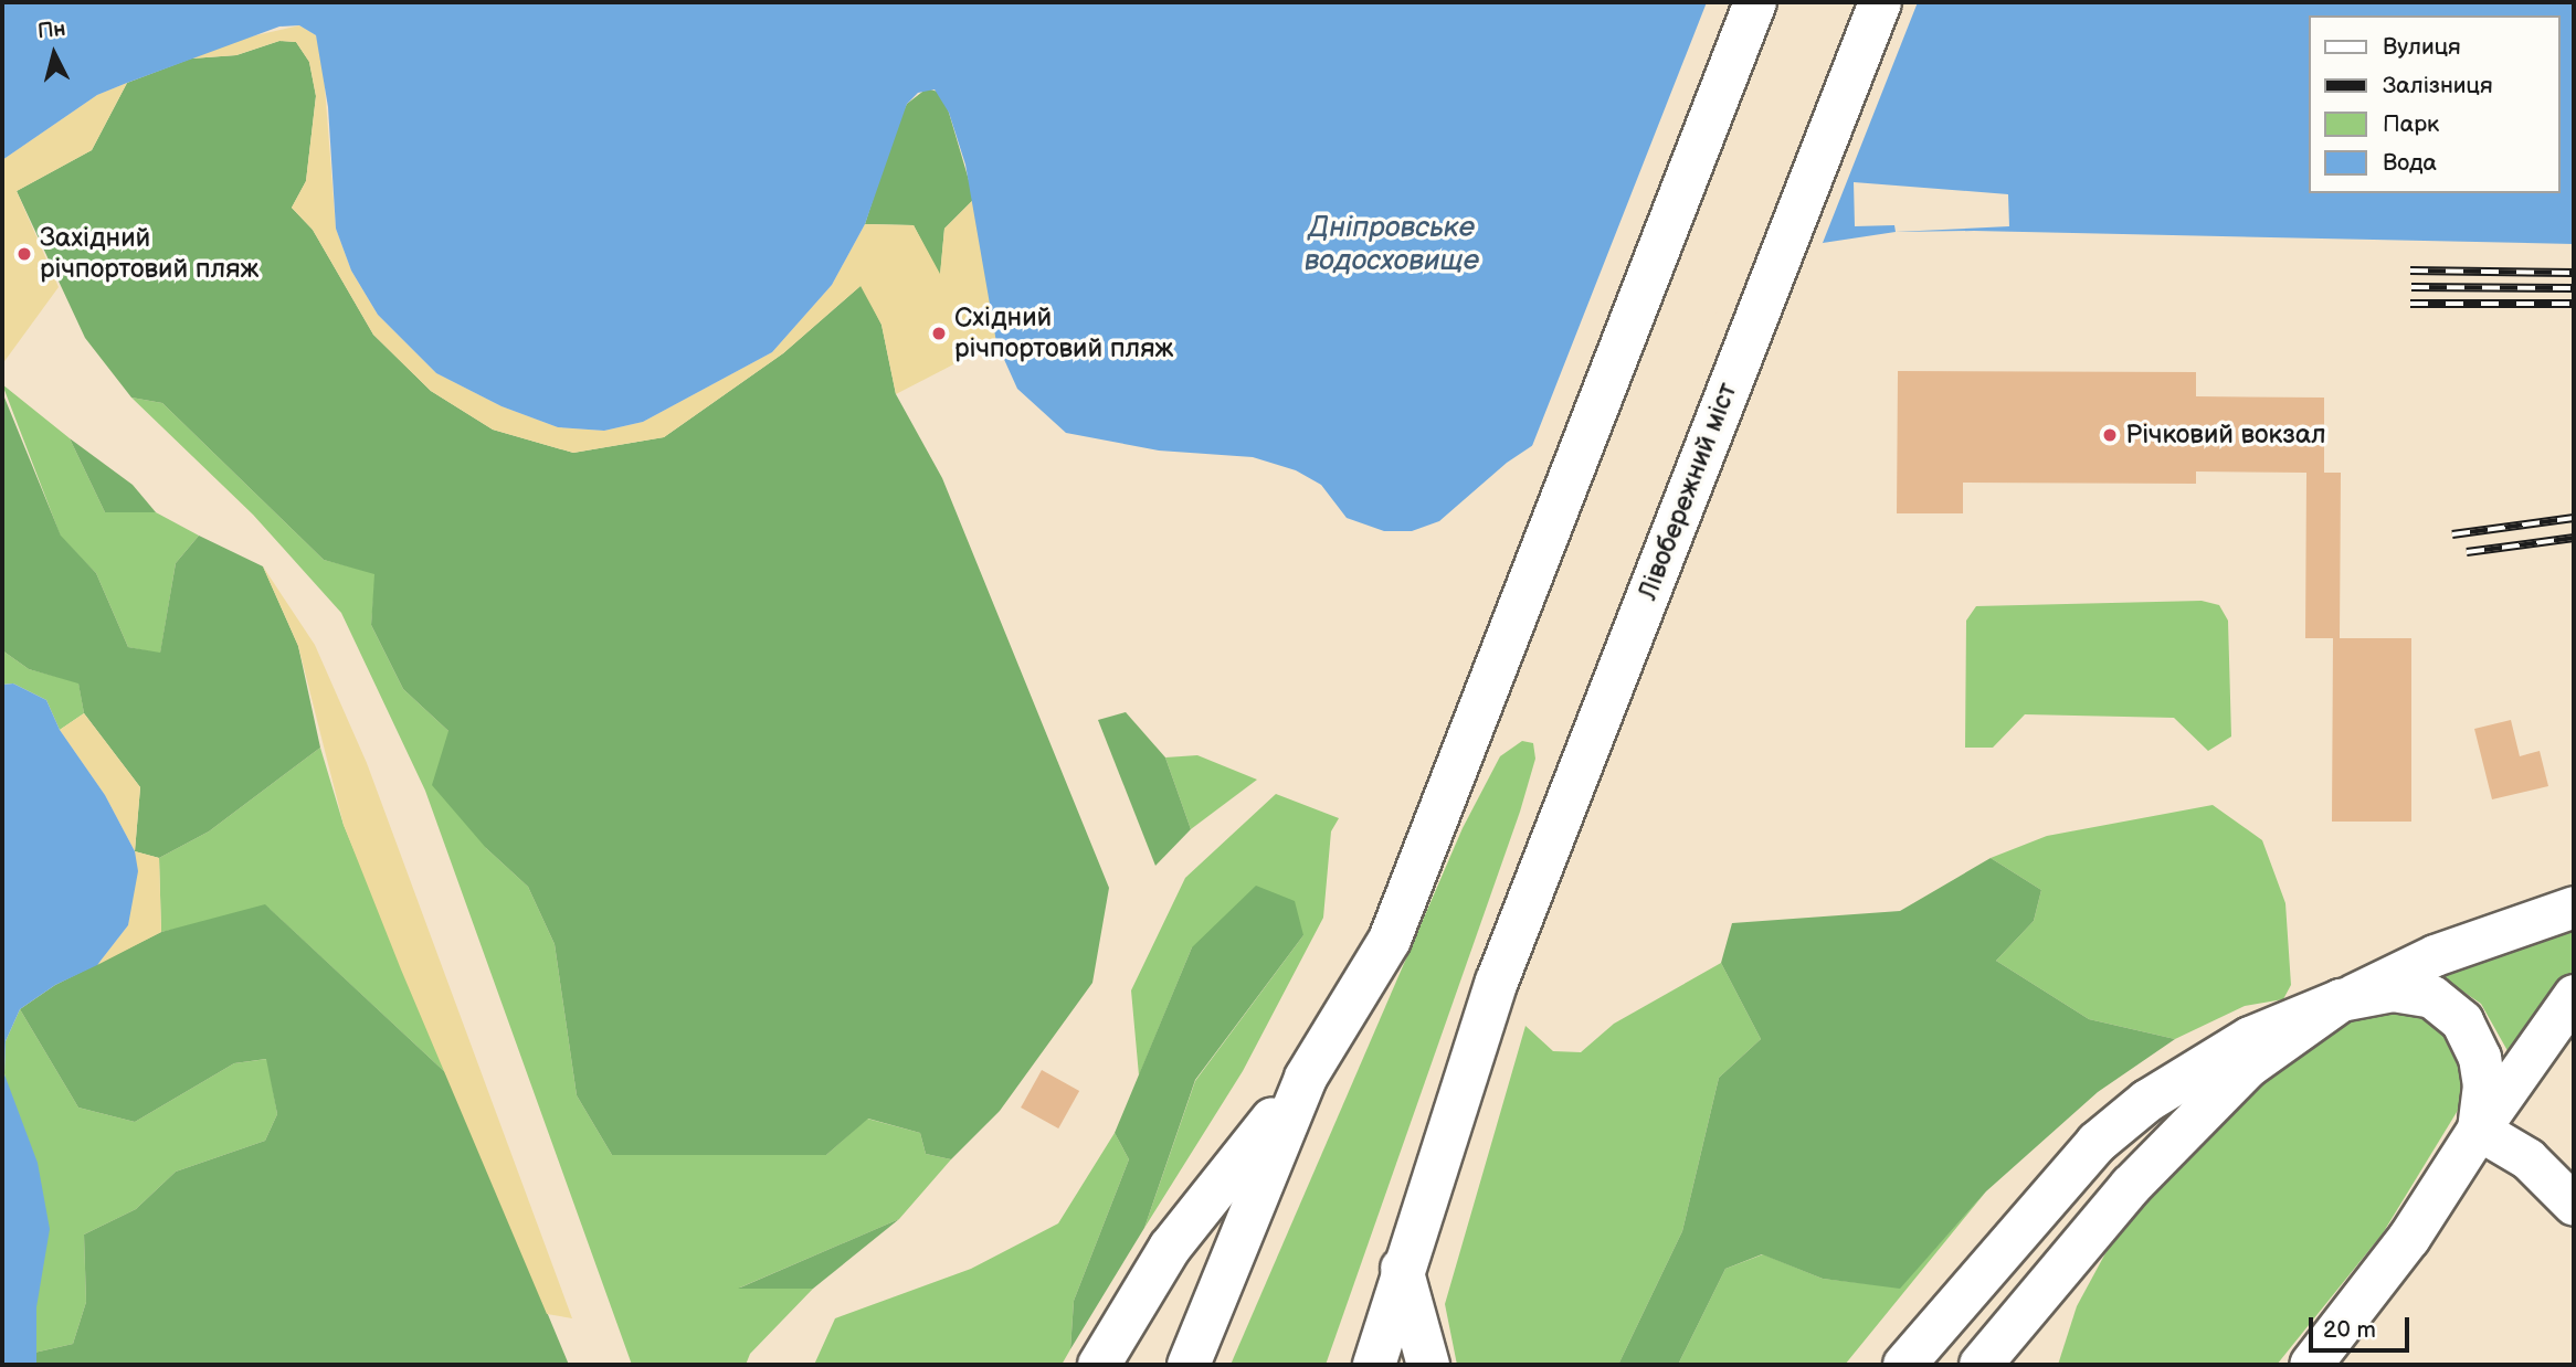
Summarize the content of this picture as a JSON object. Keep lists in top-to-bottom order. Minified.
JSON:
{"streets":{"main road":["Лівобережний міст"]},"water":["Дніпровське водосховище"],"places":["Західний річпортовий пляж","Східний річпортовий пляж","Річковий вокзал"],"legend":["Вулиця","Залізниця","Парк","Вода"],"scale_bar":"20 m","north":"top"}
